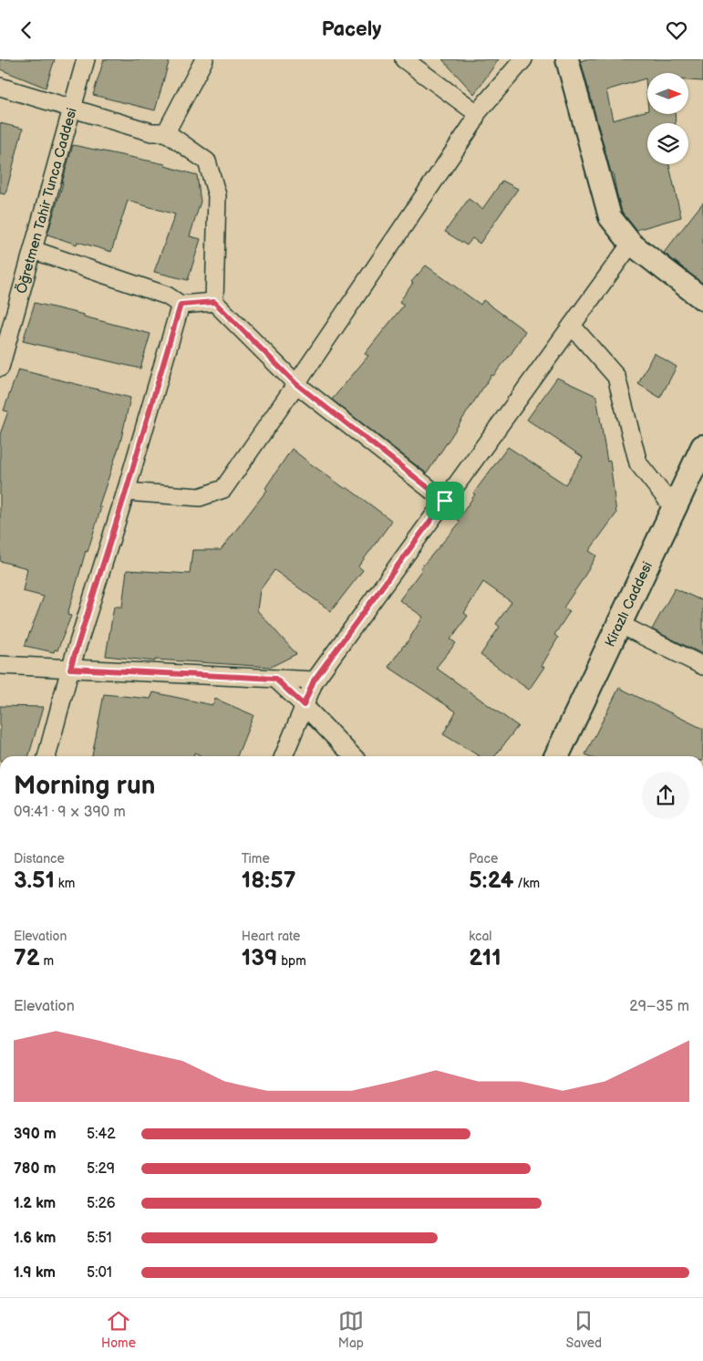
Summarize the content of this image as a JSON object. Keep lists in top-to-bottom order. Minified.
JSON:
{"streets":{"main road":["Kirazlı Caddesi"],"street":["Öğretmen Tahir Tunca Caddesi"]},"north":"right","page":{"header":"Pacely","heading":["Morning run","09:41 · 9 × 390 m"],"stats":[["Distance","3.51 km"],["Time","18:57"],["Pace","5:24 /km"],["Elevation","72 m"],["Heart rate","139 bpm"],["kcal","211"]],"chart":["Elevation","29–35 m"],"list":[{"name":"390 m","note":"5:42"},{"name":"780 m","note":"5:29"},{"name":"1.2 km","note":"5:26"},{"name":"1.6 km","note":"5:51"},{"name":"1.9 km","note":"5:01"}],"tabs":["Home","Map","Saved"]}}
